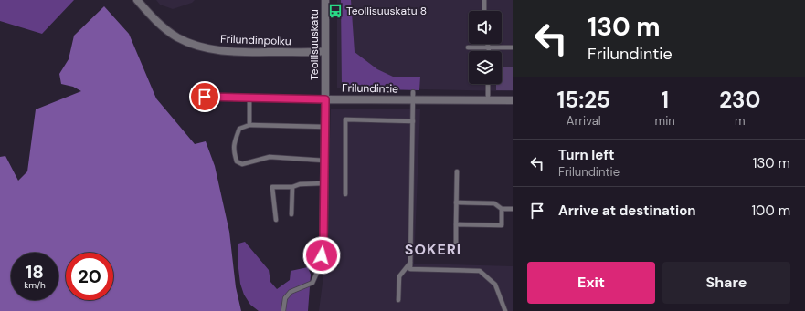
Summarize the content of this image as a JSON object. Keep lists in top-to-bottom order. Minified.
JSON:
{"streets":{"street":["Frilundinpolku","Teollisuuskatu","Frilundintie"]},"crossings":[["Frilundinpolku","Teollisuuskatu"],["Teollisuuskatu","Frilundintie"]],"districts":["SOKERI"],"places":{"bus stop":["Teollisuuskatu 8"]},"page":{"turn":["130 m","Frilundintie"],"eta":["15:25","Arrival","1","min","230","m"],"list":[{"name":"Turn left","note":"Frilundintie","value":"130 m"},{"name":"Arrive at destination","value":"100 m"}],"speed":"18 km/h","limit":"20","buttons":["Exit","Share"]}}
